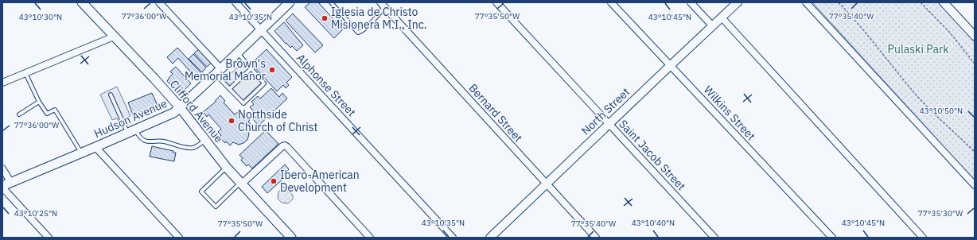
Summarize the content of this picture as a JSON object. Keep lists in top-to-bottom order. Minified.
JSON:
{"streets":{"main road":["Clifford Avenue","Hudson Avenue"],"street":["Alphonse Street","North Street","Bernard Street","Wilkins Street","Saint Jacob Street"]},"crossings":[["Alphonse Street","Hudson Avenue"],["Clifford Avenue","Hudson Avenue"],["North Street","Bernard Street"],["North Street","Wilkins Street"],["North Street","Saint Jacob Street"]],"parks":["Pulaski Park"],"places":["Iglesia de Christo Misionera M.I., Inc.","Brown's Memorial Manor","Northside Church of Christ","Ibero-American Development"],"coordinates":["77°36'00\"W","77°35'50\"W","77°35'40\"W","43°10'30\"N","43°10'35\"N","43°10'45\"N","43°10'50\"N","43°10'25\"N","77°35'30\"W","43°10'40\"N"]}
